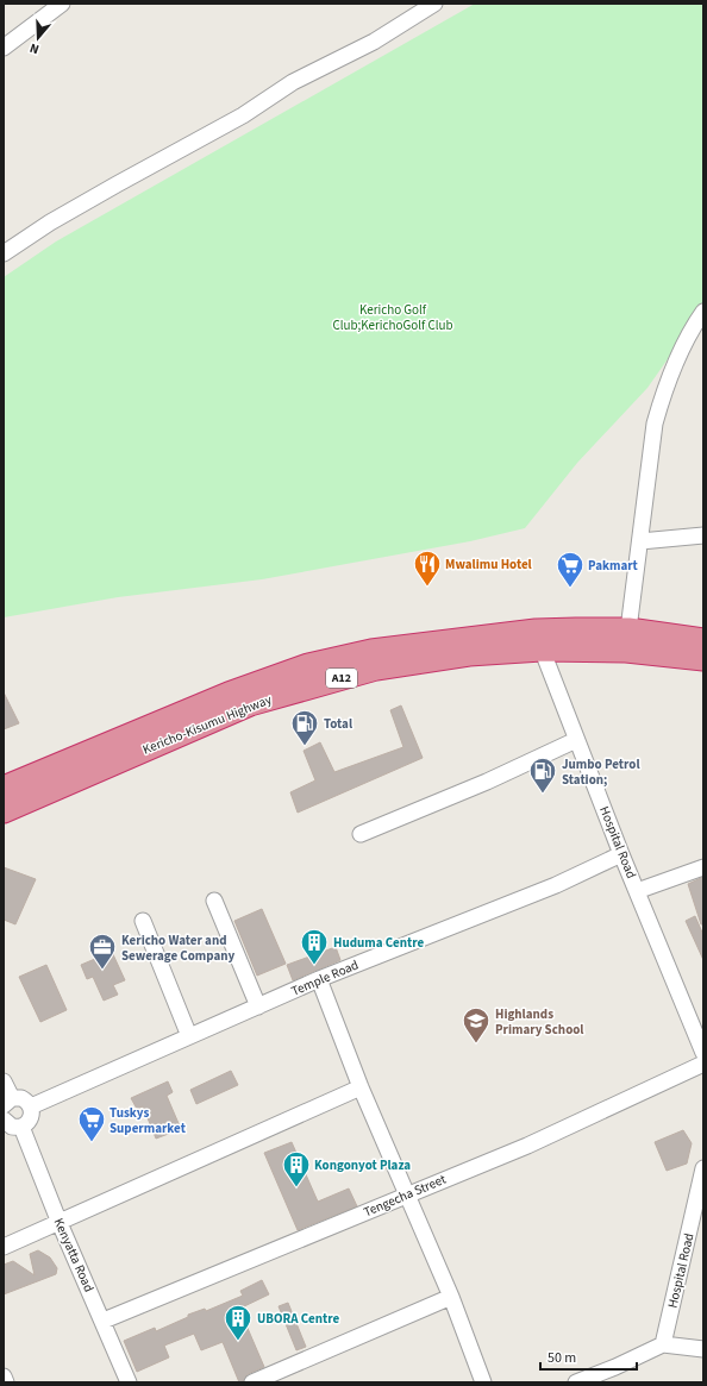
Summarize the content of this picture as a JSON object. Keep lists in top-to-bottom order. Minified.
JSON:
{"streets":{"highway":["A12","Kericho-Kisumu Highway"],"street":["Hospital Road","Temple Road","Tengecha Street","Kenyatta Road"]},"crossings":[["Kericho-Kisumu Highway","Hospital Road"],["Hospital Road","Temple Road"],["Tengecha Street","Kenyatta Road"]],"parks":["Kericho Golf Club;KerichoGolf Club"],"places":{"restaurant":["Mwalimu Hotel"],"supermarket":["Pakmart","Tuskys Supermarket"],"fuel station":["Total","Jumbo Petrol Station;"],"building":["Huduma Centre","Kongonyot Plaza","UBORA Centre"],"office":["Kericho Water and Sewerage Company"],"school or university":["Highlands Primary School"]},"scale_bar":"50 m","north":"bottom"}
